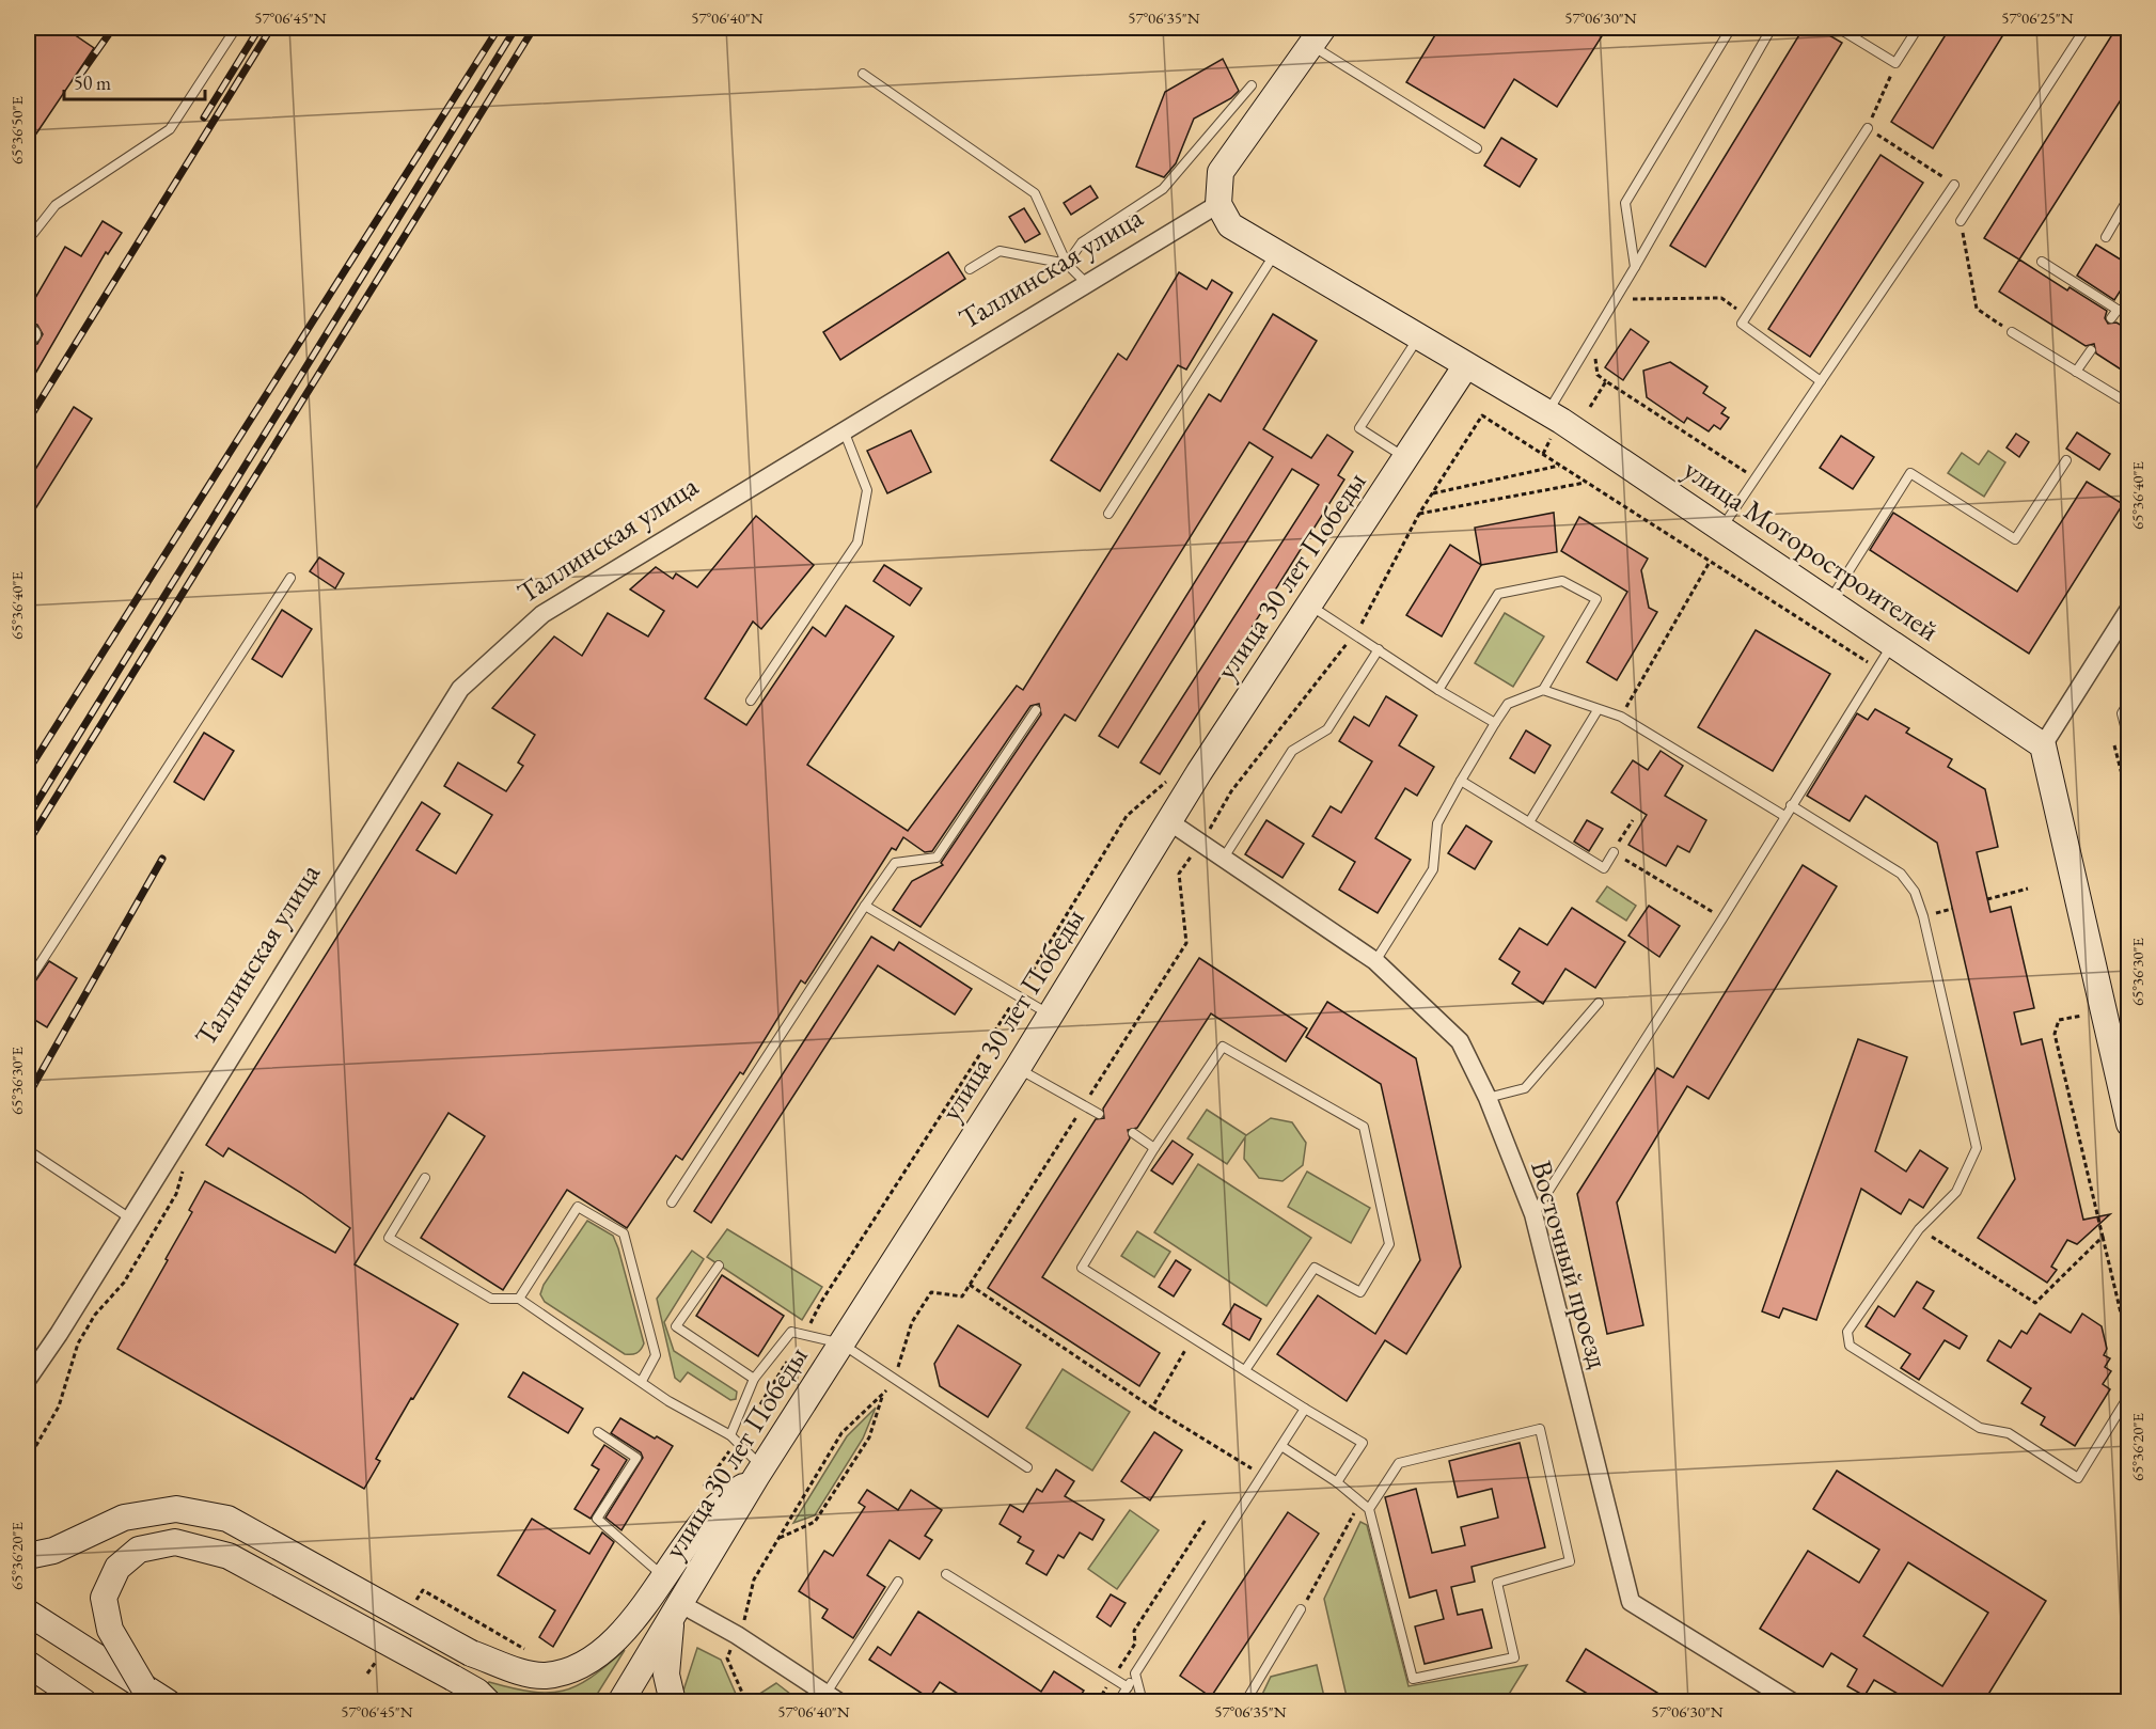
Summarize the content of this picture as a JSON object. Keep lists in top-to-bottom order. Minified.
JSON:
{"streets":{"street":["Таллинская улица","улица Моторостроителей","улица 30 лет Победы","Восточный проезд"]},"crossings":[["Таллинская улица","улица Моторостроителей"],["улица Моторостроителей","улица 30 лет Победы"],["улица 30 лет Победы","Восточный проезд"]],"scale_bar":"50 m","coordinates":["57°06'45\"N","57°06'40\"N","57°06'35\"N","57°06'30\"N","57°06'25\"N","65°36'50\"E","65°36'40\"E","65°36'30\"E","65°36'20\"E"]}
